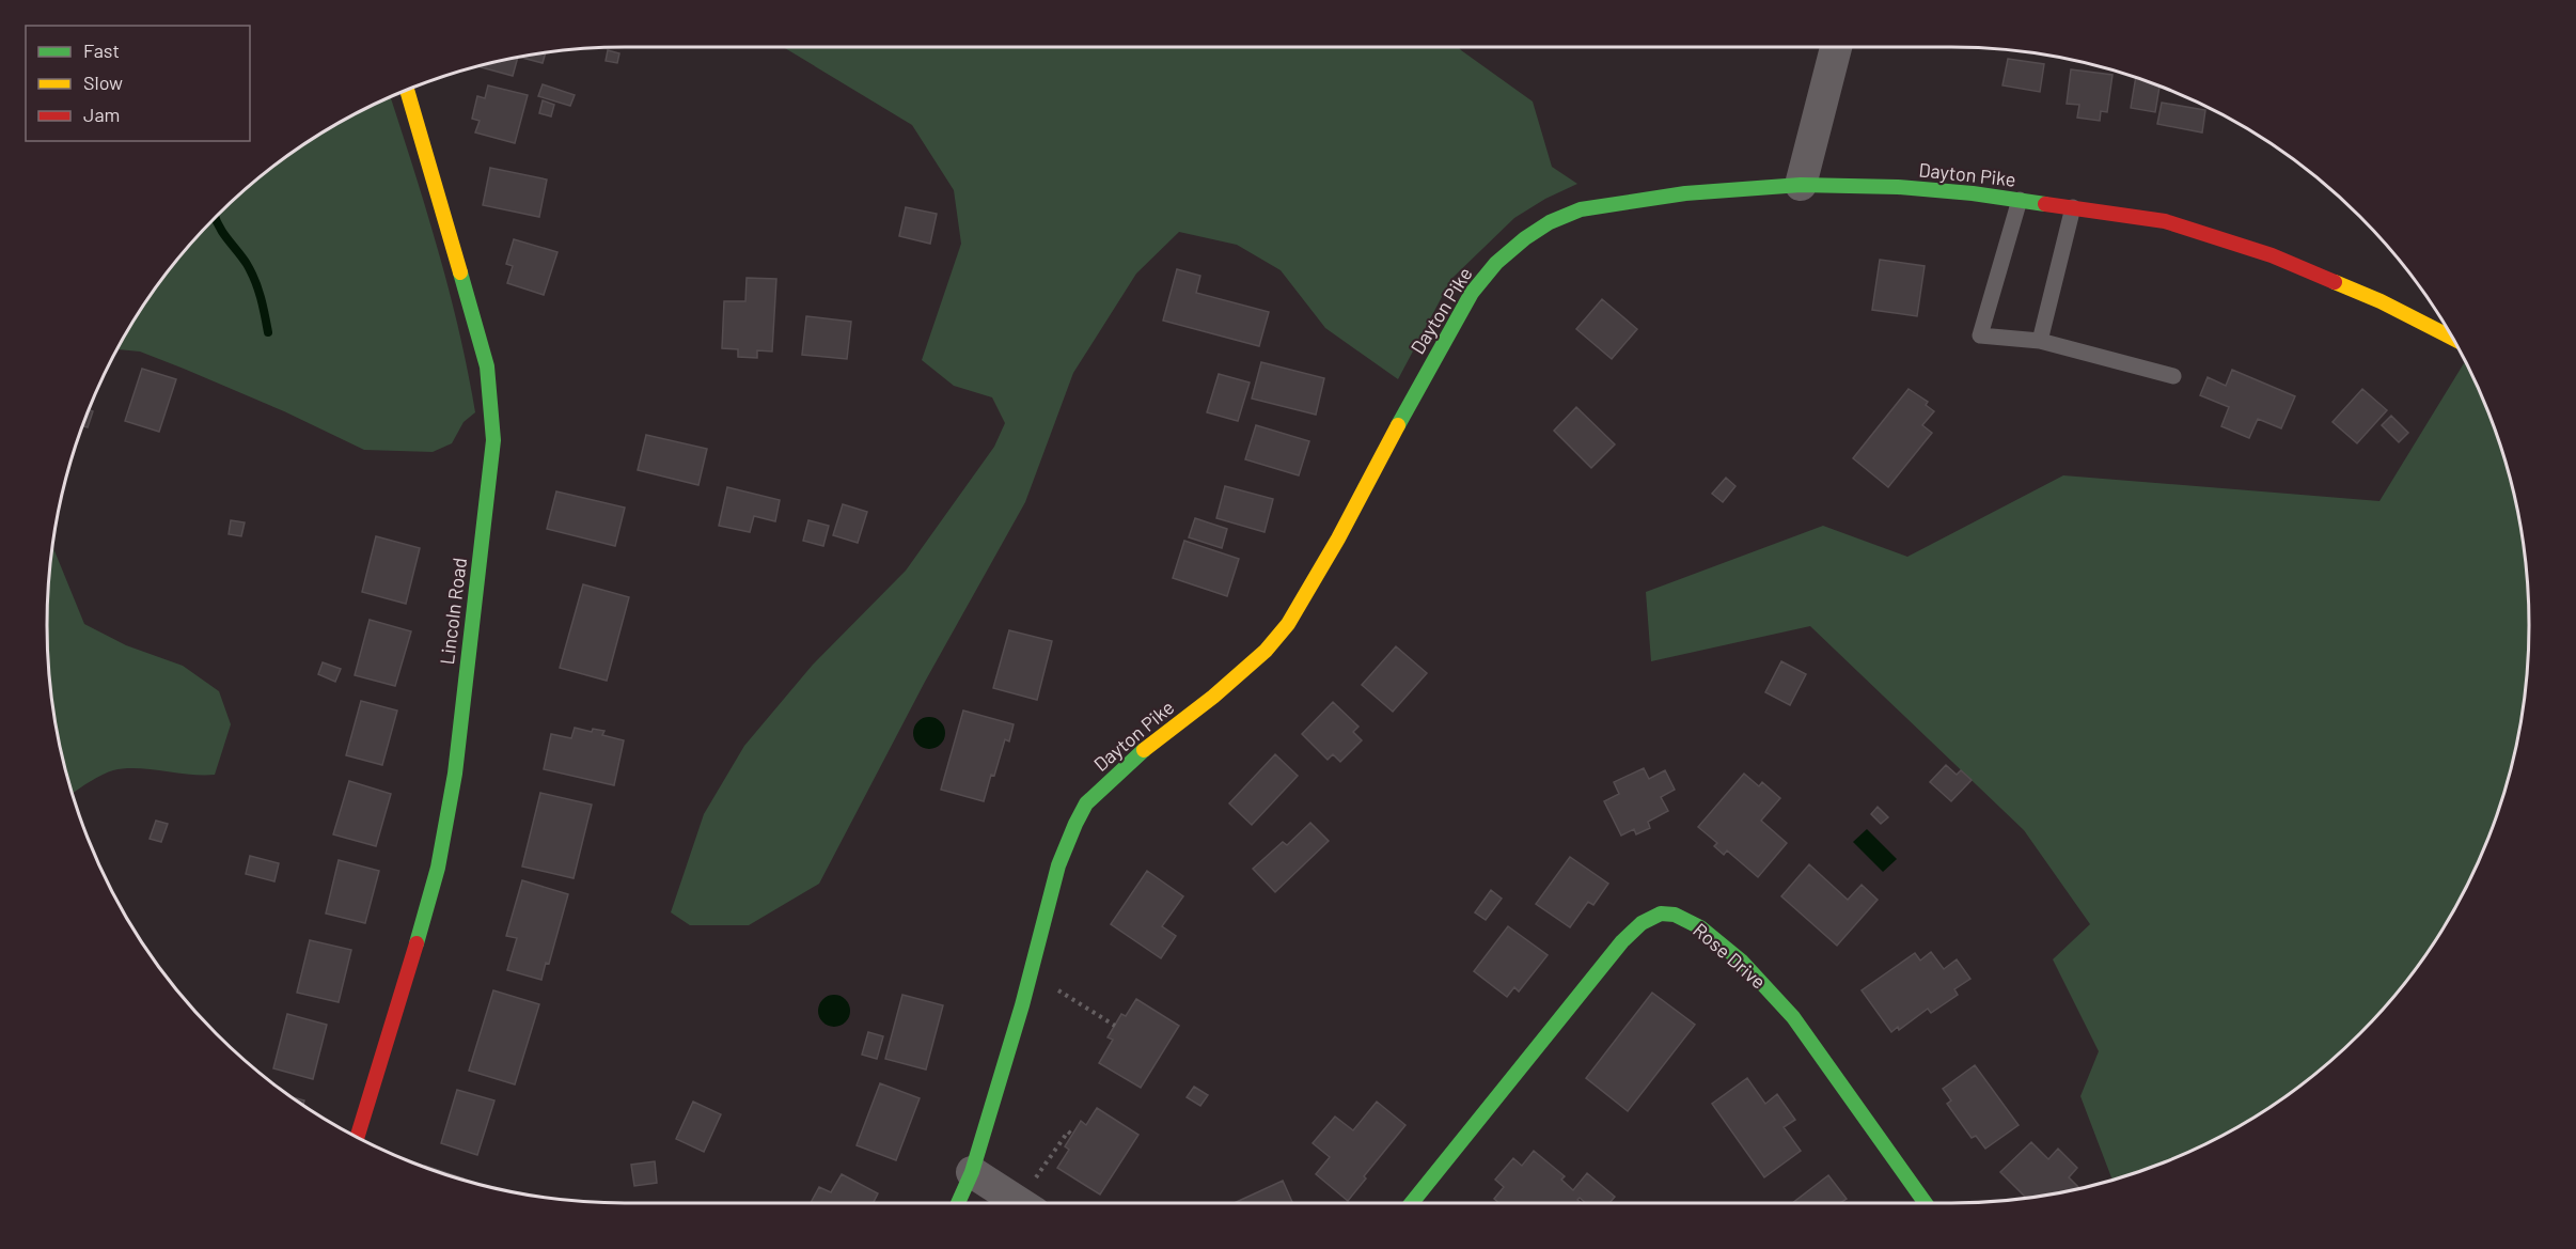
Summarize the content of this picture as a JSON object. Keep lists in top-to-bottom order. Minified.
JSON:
{"streets":{"street":["Dayton Pike","Lincoln Road","Rose Drive"]},"legend":["Fast","Slow","Jam"]}
